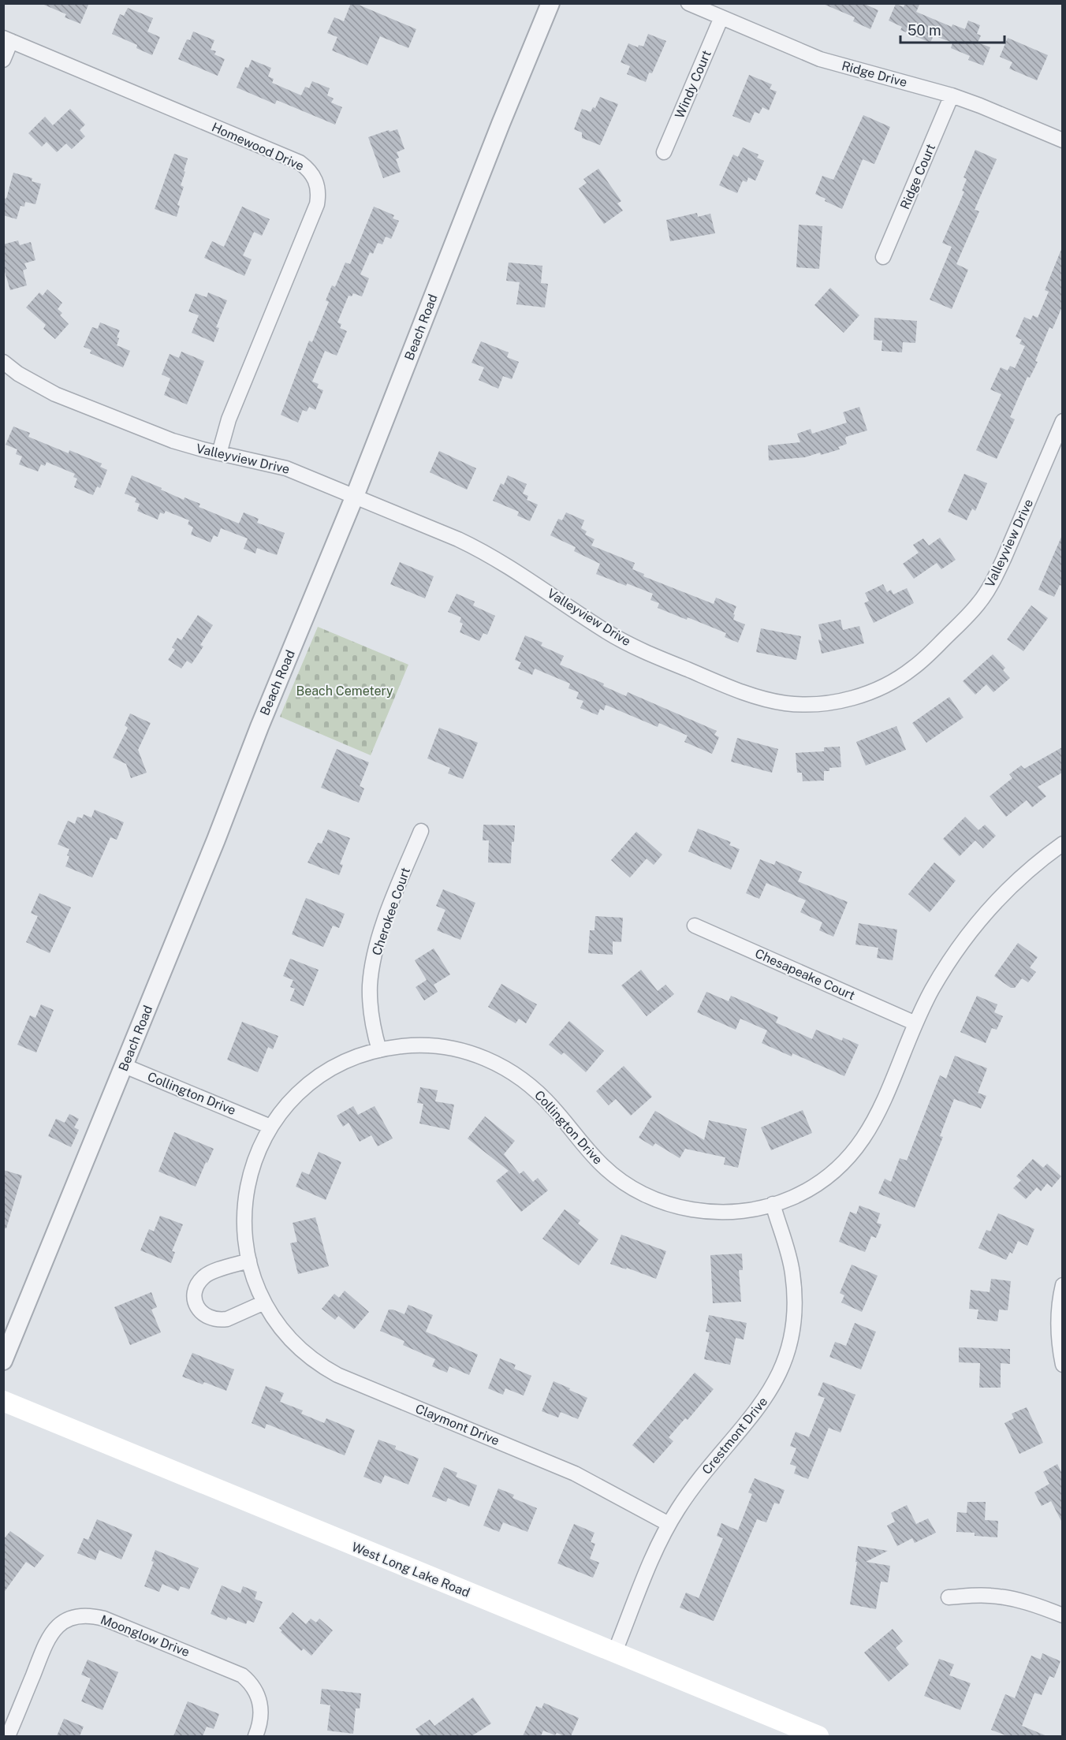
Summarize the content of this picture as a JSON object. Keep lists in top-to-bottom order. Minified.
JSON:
{"streets":{"main road":["West Long Lake Road"],"street":["Ridge Drive","Windy Court","Homewood Drive","Ridge Court","Beach Road","Valleyview Drive","Cherokee Court","Chesapeake Court","Collington Drive","Claymont Drive","Crestmont Drive","Moonglow Drive"]},"crossings":[["Ridge Drive","Windy Court"],["Ridge Drive","Ridge Court"],["Homewood Drive","Valleyview Drive"],["Beach Road","Valleyview Drive"],["Beach Road","Collington Drive"],["Cherokee Court","Collington Drive"],["Chesapeake Court","Collington Drive"],["Collington Drive","Claymont Drive"],["Collington Drive","Crestmont Drive"],["Claymont Drive","Crestmont Drive"],["Crestmont Drive","West Long Lake Road"]],"parks":["Beach Cemetery"],"scale_bar":"50 m"}
